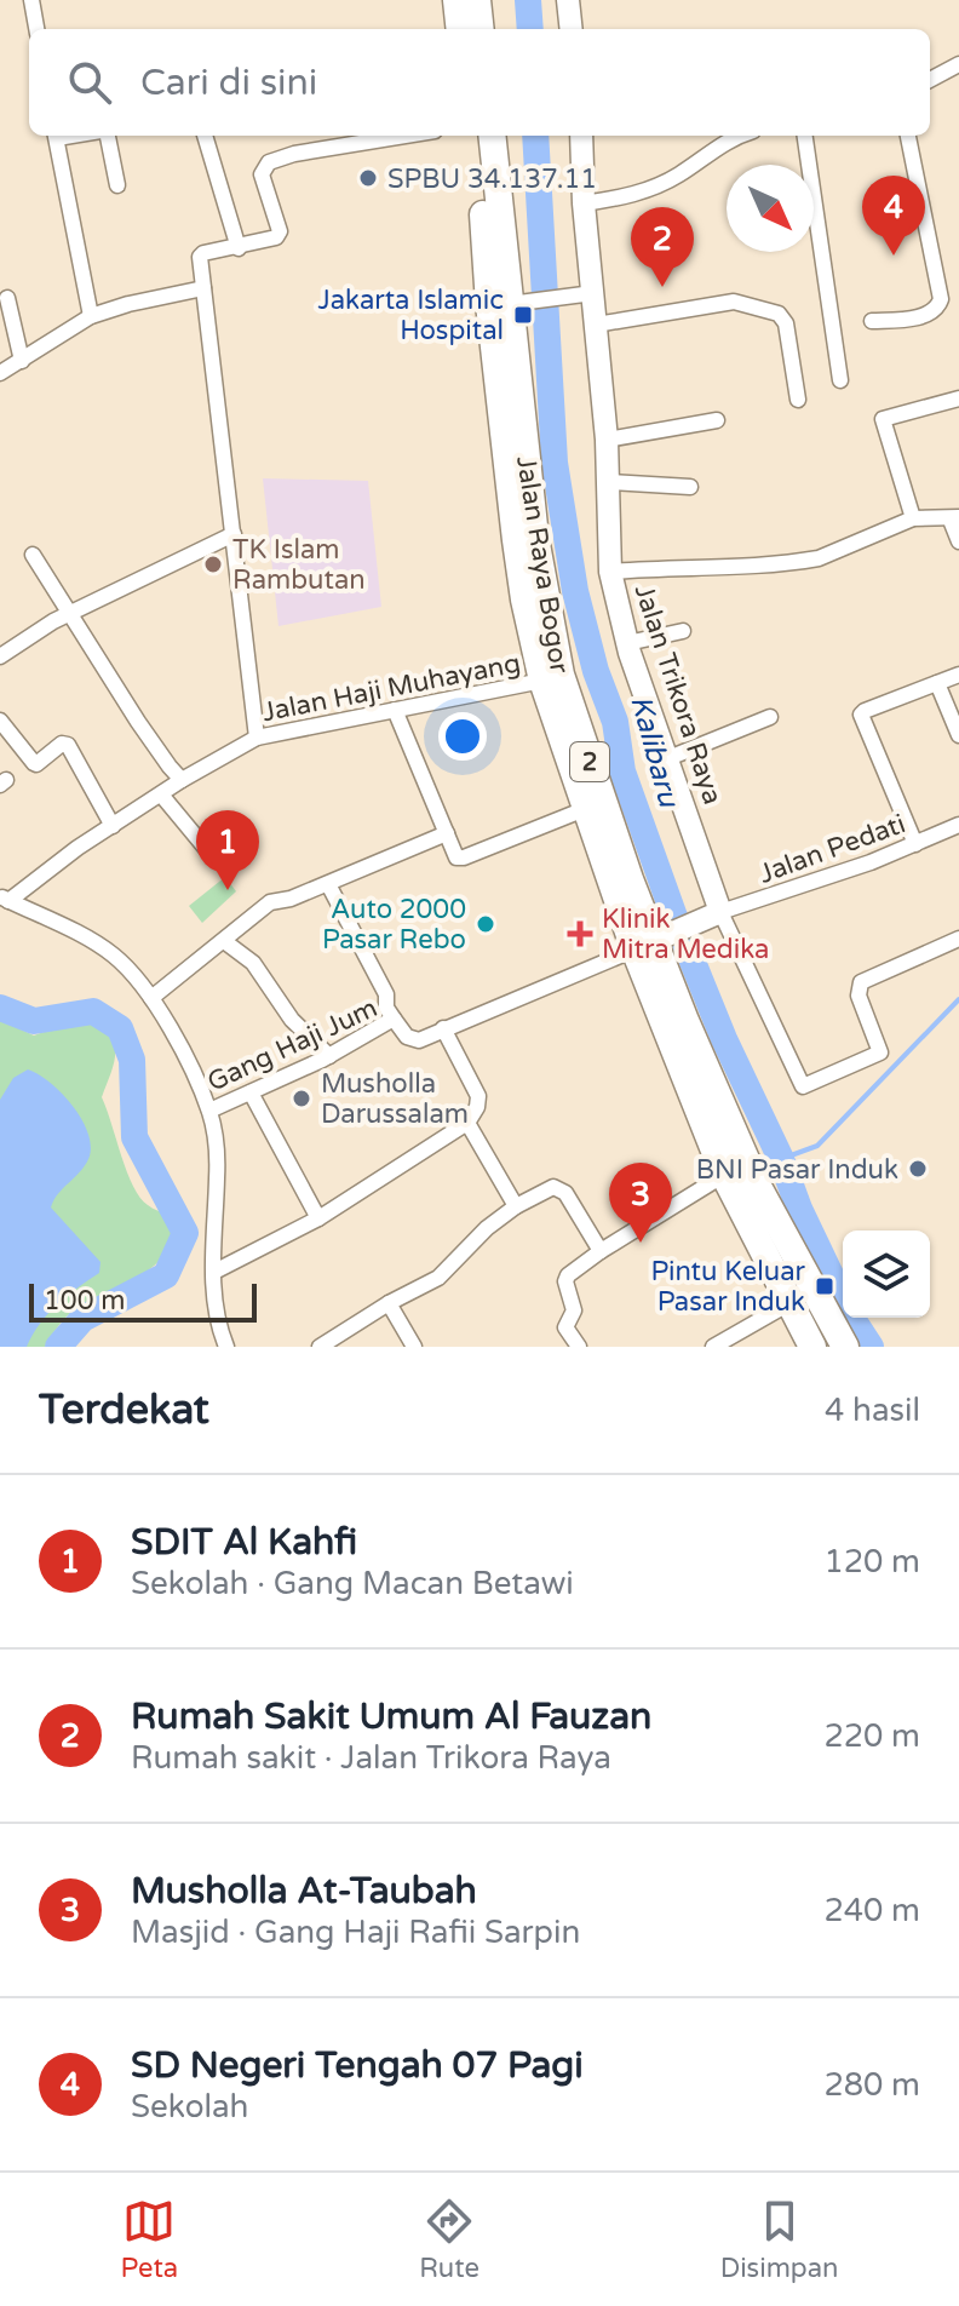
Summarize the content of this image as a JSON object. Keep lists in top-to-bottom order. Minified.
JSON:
{"streets":{"highway":["Jalan Raya Bogor","2"],"street":["Jalan Haji Muhayang","Jalan Trikora Raya","Jalan Pedati","Gang Haji Jum"]},"crossings":[["Jalan Raya Bogor","Jalan Haji Muhayang"],["Jalan Trikora Raya","Jalan Pedati"]],"water":["Kalibaru"],"places":{"other":["SPBU 34.137.11","TK Islam Rambutan","Auto 2000 Pasar Rebo","Musholla Darussalam","BNI Pasar Induk"],"transit":["Jakarta Islamic Hospital","Pintu Keluar Pasar Induk"],"health":["Klinik Mitra Medika"]},"scale_bar":"100 m","north":"bottom right","page":{"search":"Cari di sini","pins":["4","2","1","3"],"scale":"100 m","heading":["Terdekat","4 hasil"],"list":[{"mark":"1","name":"SDIT Al Kahfi","note":"Sekolah · Gang Macan Betawi","value":"120 m"},{"mark":"2","name":"Rumah Sakit Umum Al Fauzan","note":"Rumah sakit · Jalan Trikora Raya","value":"220 m"},{"mark":"3","name":"Musholla At-Taubah","note":"Masjid · Gang Haji Rafii Sarpin","value":"240 m"},{"mark":"4","name":"SD Negeri Tengah 07 Pagi","note":"Sekolah","value":"280 m"}],"nav":["Peta","Rute","Disimpan"]}}
